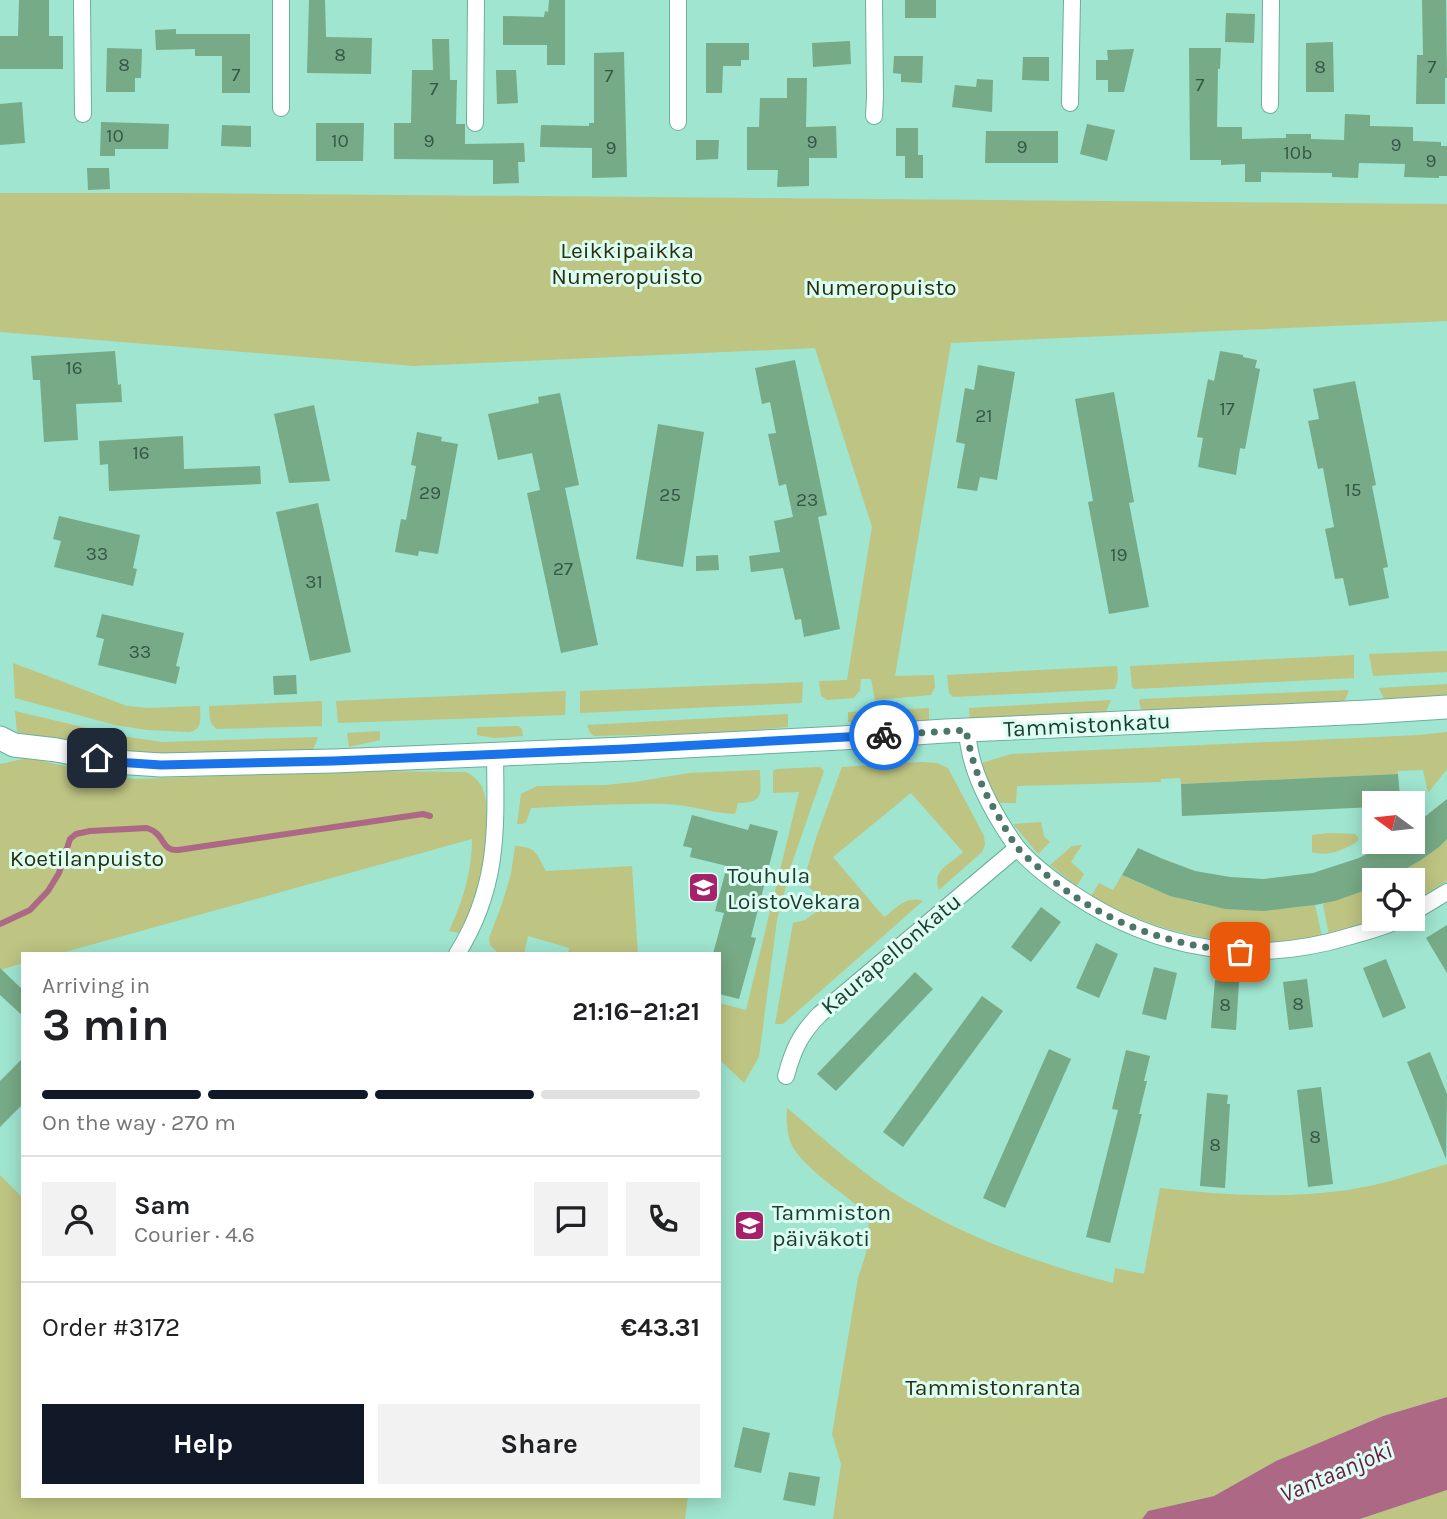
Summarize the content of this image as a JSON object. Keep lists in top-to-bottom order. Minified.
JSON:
{"streets":{"street":["Tammistonkatu","Kaurapellonkatu"]},"water":["Vantaanjoki"],"parks":["Leikkipaikka Numeropuisto","Numeropuisto","Koetilanpuisto","Tammistonranta"],"places":{"school or university":["Touhula LoistoVekara","Tammiston päiväkoti"]},"house_numbers":["8","8","8","7","7","7","7","7","10","10","9","9","9","9","9","10b","9","16","17","21","16","15","29","25","23","33","19","27","31","33","8","8","8","8"],"north":"left","page":{"heading":["3 min","Arriving in","21:16–21:21"],"panel":["Sam","Courier · 4.6","Order #3172","€43.31"],"bar":"On the way · 270 m","buttons":["Help","Share"]}}
